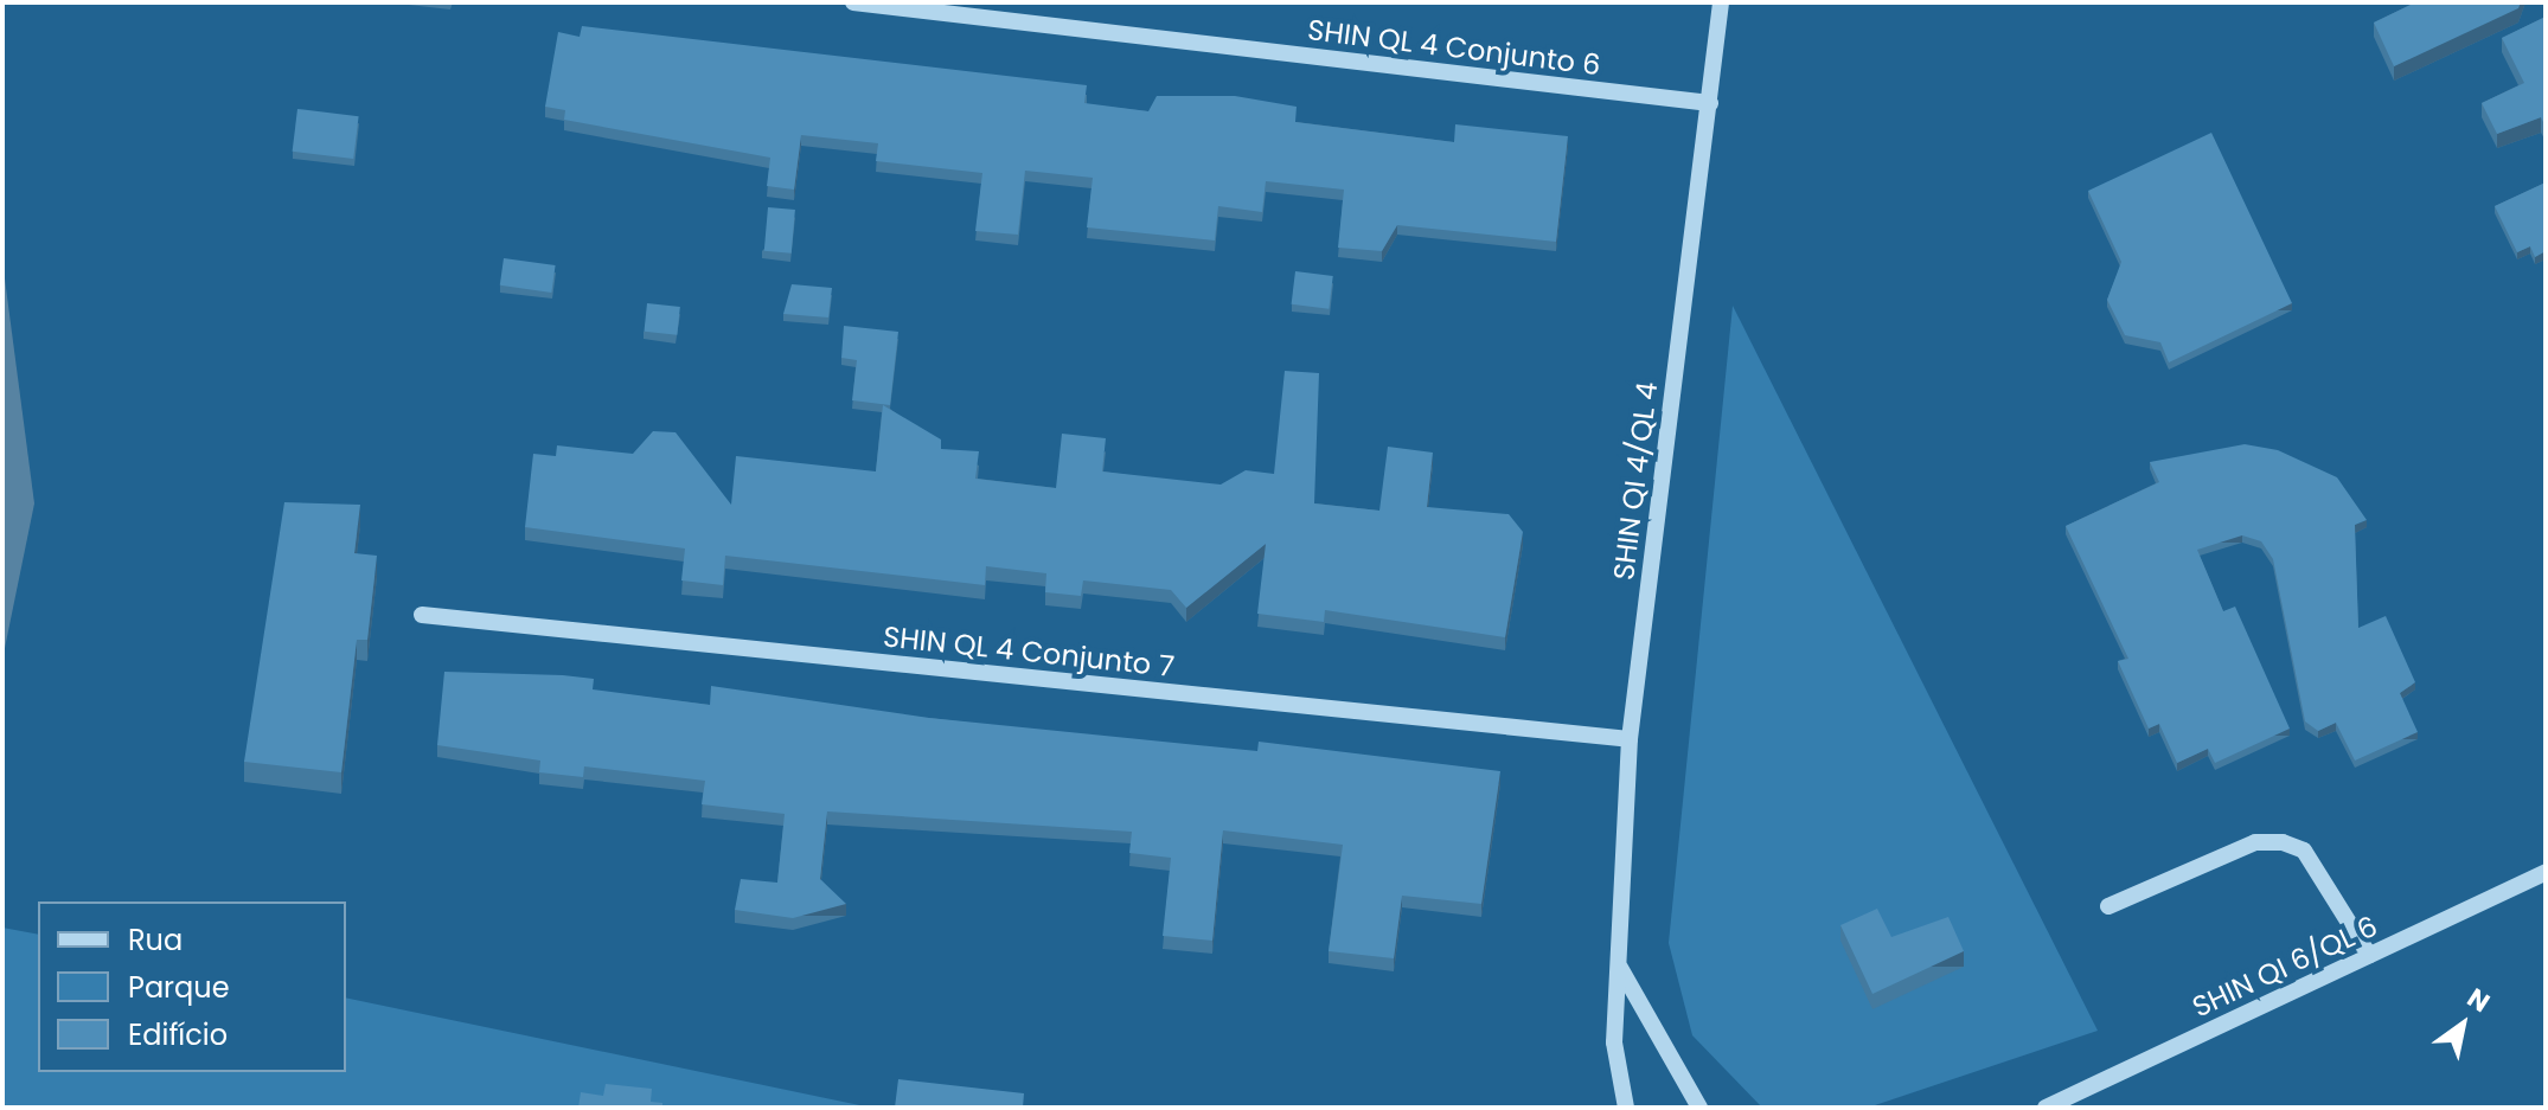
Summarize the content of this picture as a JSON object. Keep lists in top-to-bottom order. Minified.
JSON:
{"streets":{"street":["SHIN QL 4 Conjunto 6","SHIN QI 4/QL 4","SHIN QL 4 Conjunto 7","SHIN QI 6/QL 6"]},"crossings":[["SHIN QL 4 Conjunto 6","SHIN QI 4/QL 4"],["SHIN QI 4/QL 4","SHIN QL 4 Conjunto 7"]],"legend":["Rua","Parque","Edifício"],"north":"top right"}
